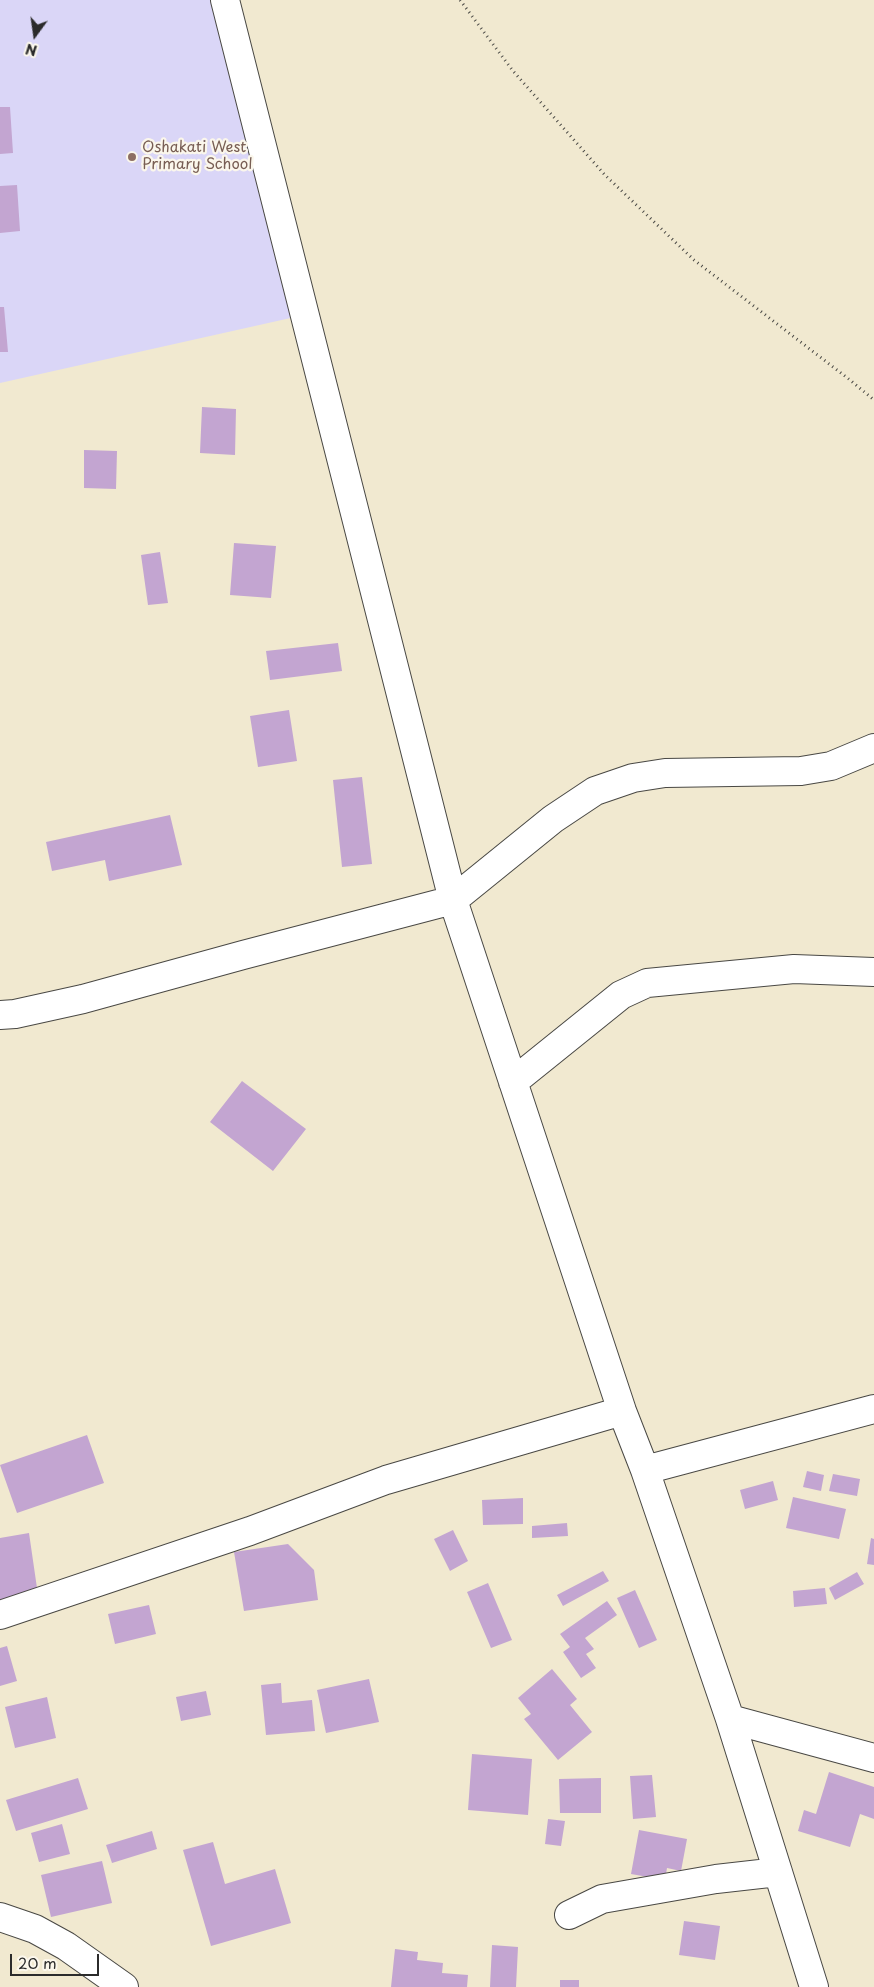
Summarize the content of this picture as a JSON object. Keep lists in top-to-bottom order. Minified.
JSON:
{"places":["Oshakati West Primary School"],"scale_bar":"20 m","north":"bottom"}
